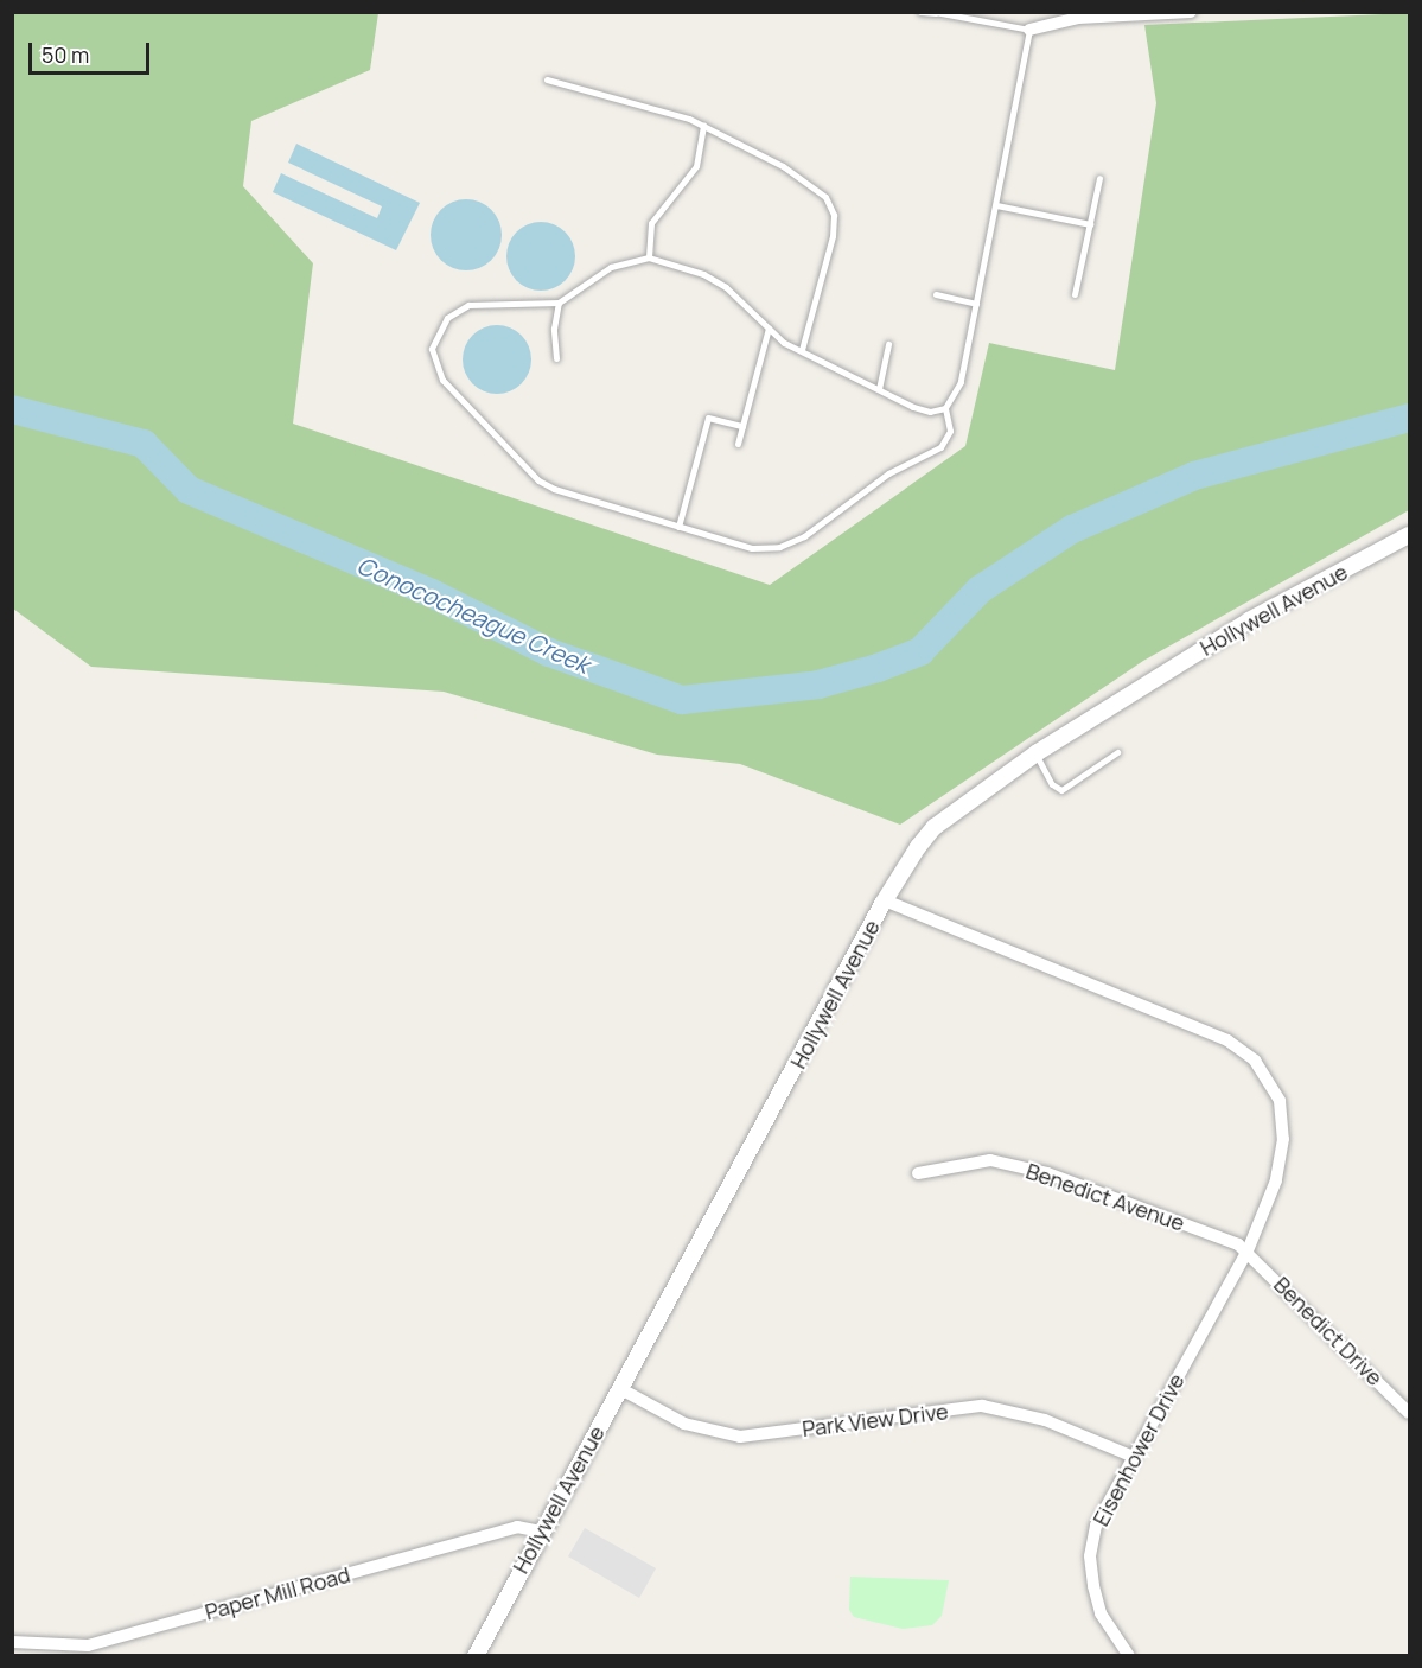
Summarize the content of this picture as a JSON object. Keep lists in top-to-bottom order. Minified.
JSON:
{"streets":{"street":["Hollywell Avenue","Benedict Avenue","Benedict Drive","Park View Drive","Eisenhower Drive","Paper Mill Road"]},"crossings":[["Hollywell Avenue","Park View Drive"],["Hollywell Avenue","Eisenhower Drive"],["Hollywell Avenue","Paper Mill Road"],["Benedict Avenue","Benedict Drive"],["Benedict Avenue","Eisenhower Drive"],["Benedict Drive","Eisenhower Drive"],["Park View Drive","Eisenhower Drive"]],"water":["Conococheague Creek"],"scale_bar":"50 m"}
